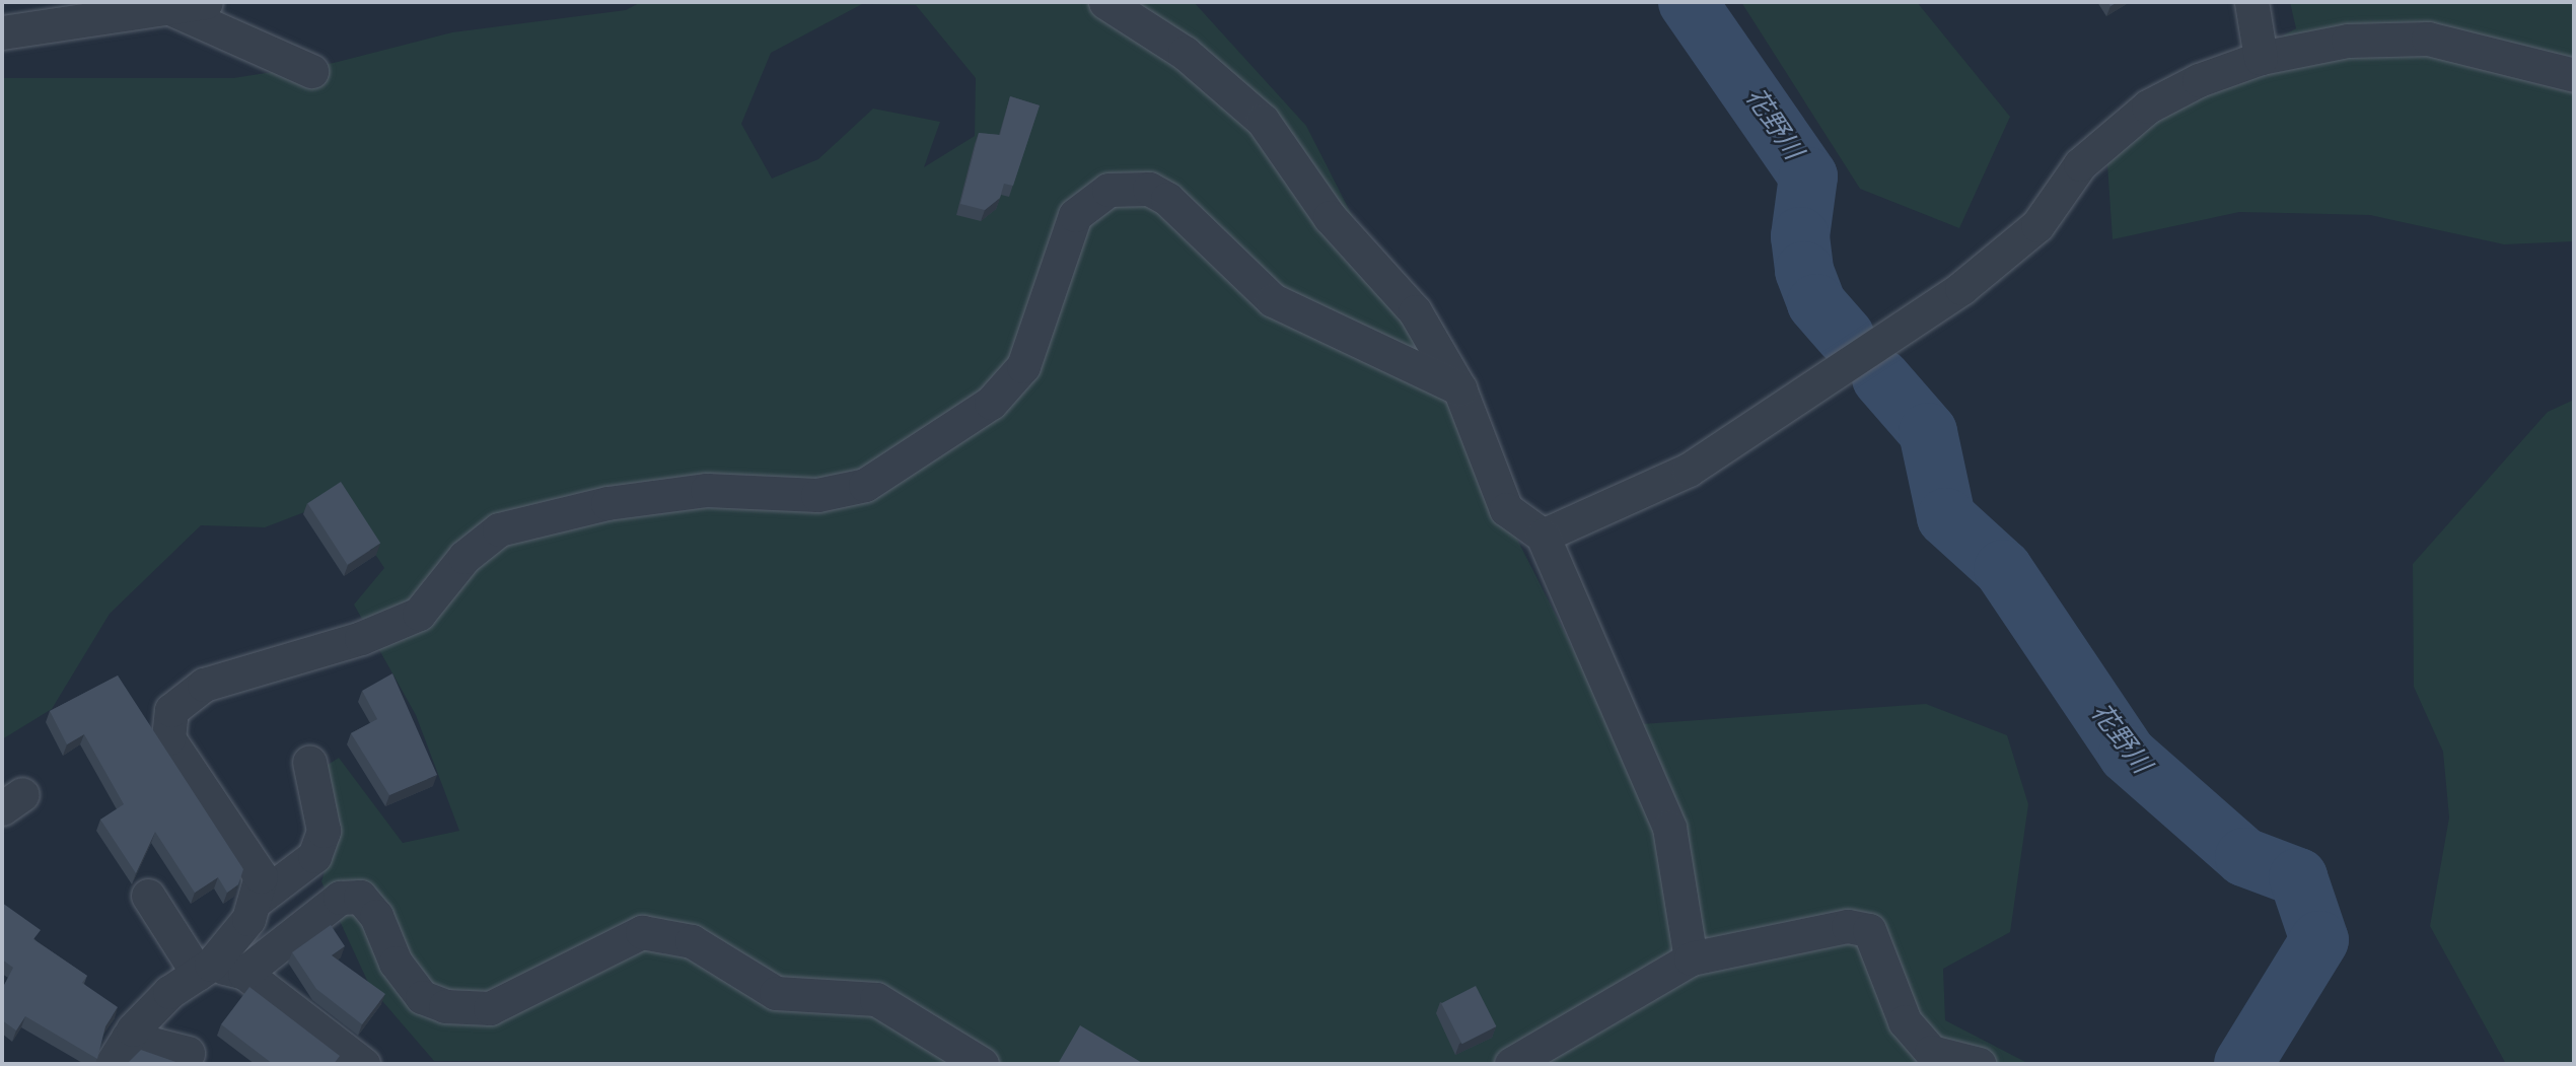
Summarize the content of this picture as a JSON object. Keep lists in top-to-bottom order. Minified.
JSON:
{"water":["花野川"]}
